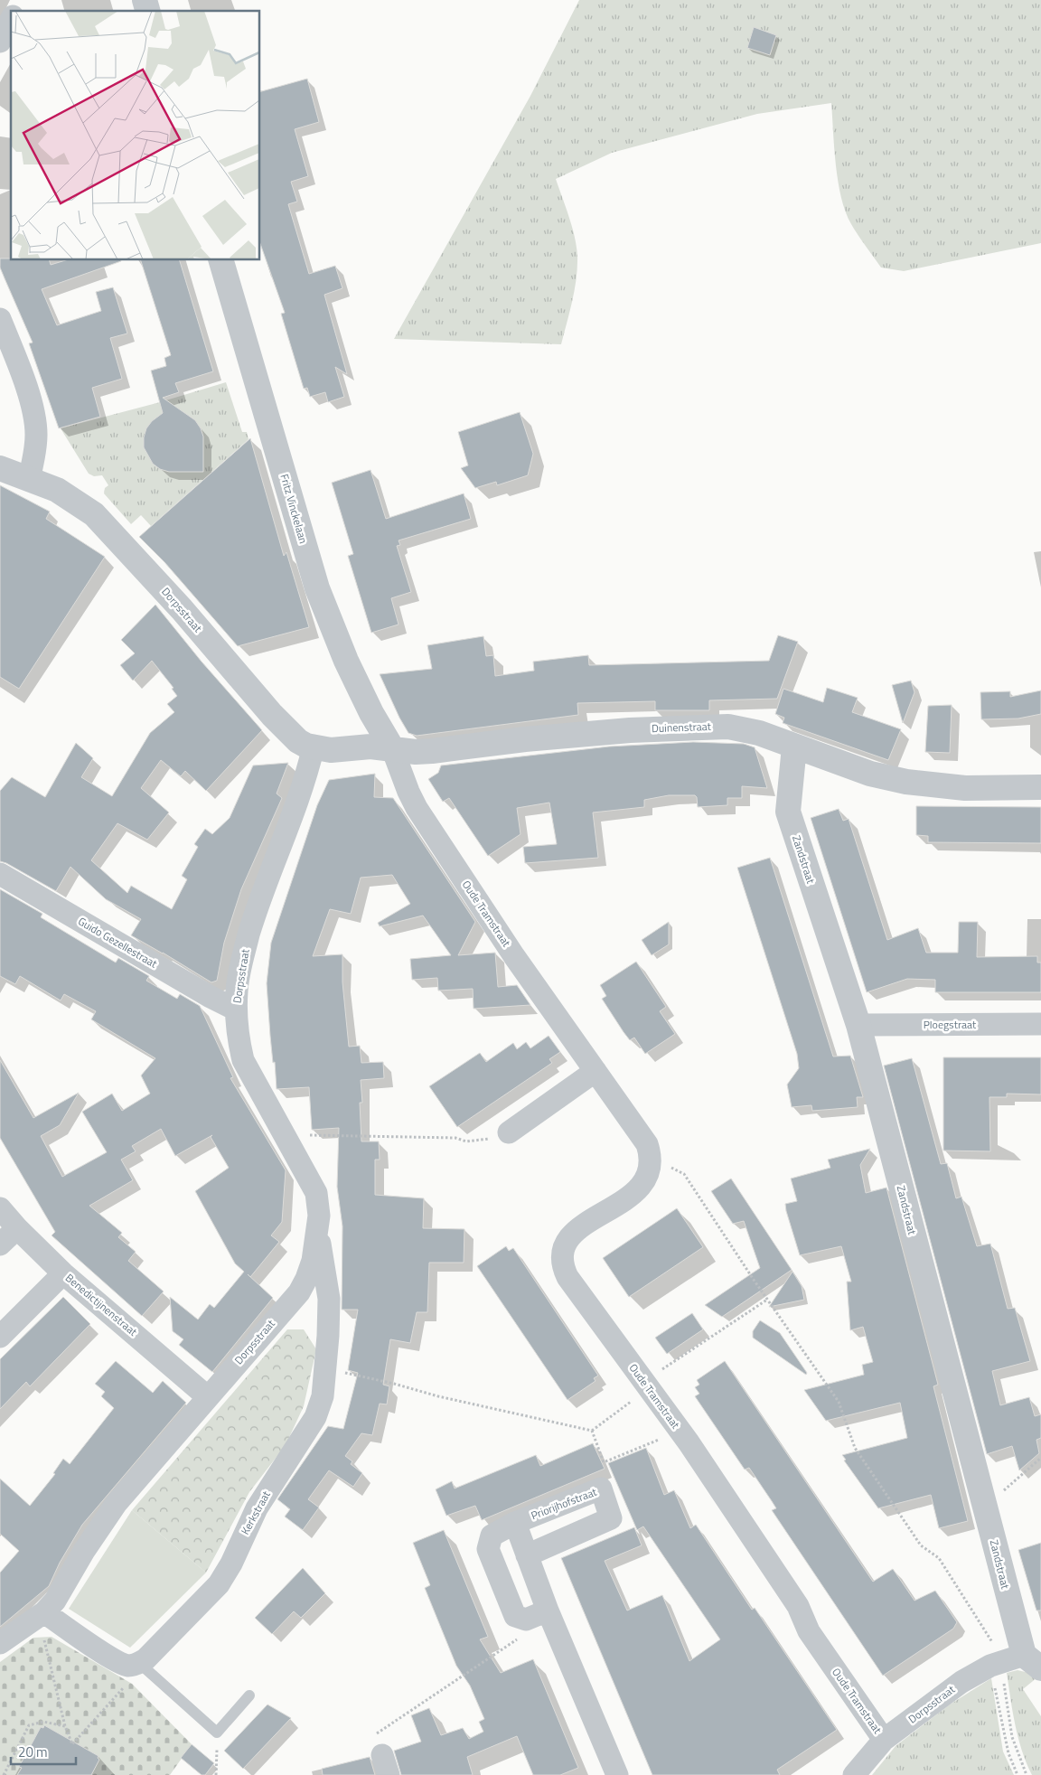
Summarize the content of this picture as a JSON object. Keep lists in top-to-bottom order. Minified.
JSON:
{"streets":{"street":["Fritz Vinckelaan","Dorpsstraat","Duinenstraat","Zandstraat","Oude Tramstraat","Guido Gezellestraat","Ploegstraat","Benedictijnenstraat","Priorijhofstraat","Kerkstraat"]},"crossings":[["Fritz Vinckelaan","Duinenstraat"],["Fritz Vinckelaan","Oude Tramstraat"],["Dorpsstraat","Duinenstraat"],["Dorpsstraat","Zandstraat"],["Dorpsstraat","Oude Tramstraat"],["Dorpsstraat","Guido Gezellestraat"],["Dorpsstraat","Benedictijnenstraat"],["Dorpsstraat","Kerkstraat"],["Duinenstraat","Zandstraat"],["Duinenstraat","Oude Tramstraat"],["Zandstraat","Ploegstraat"]],"scale_bar":"20 m"}
